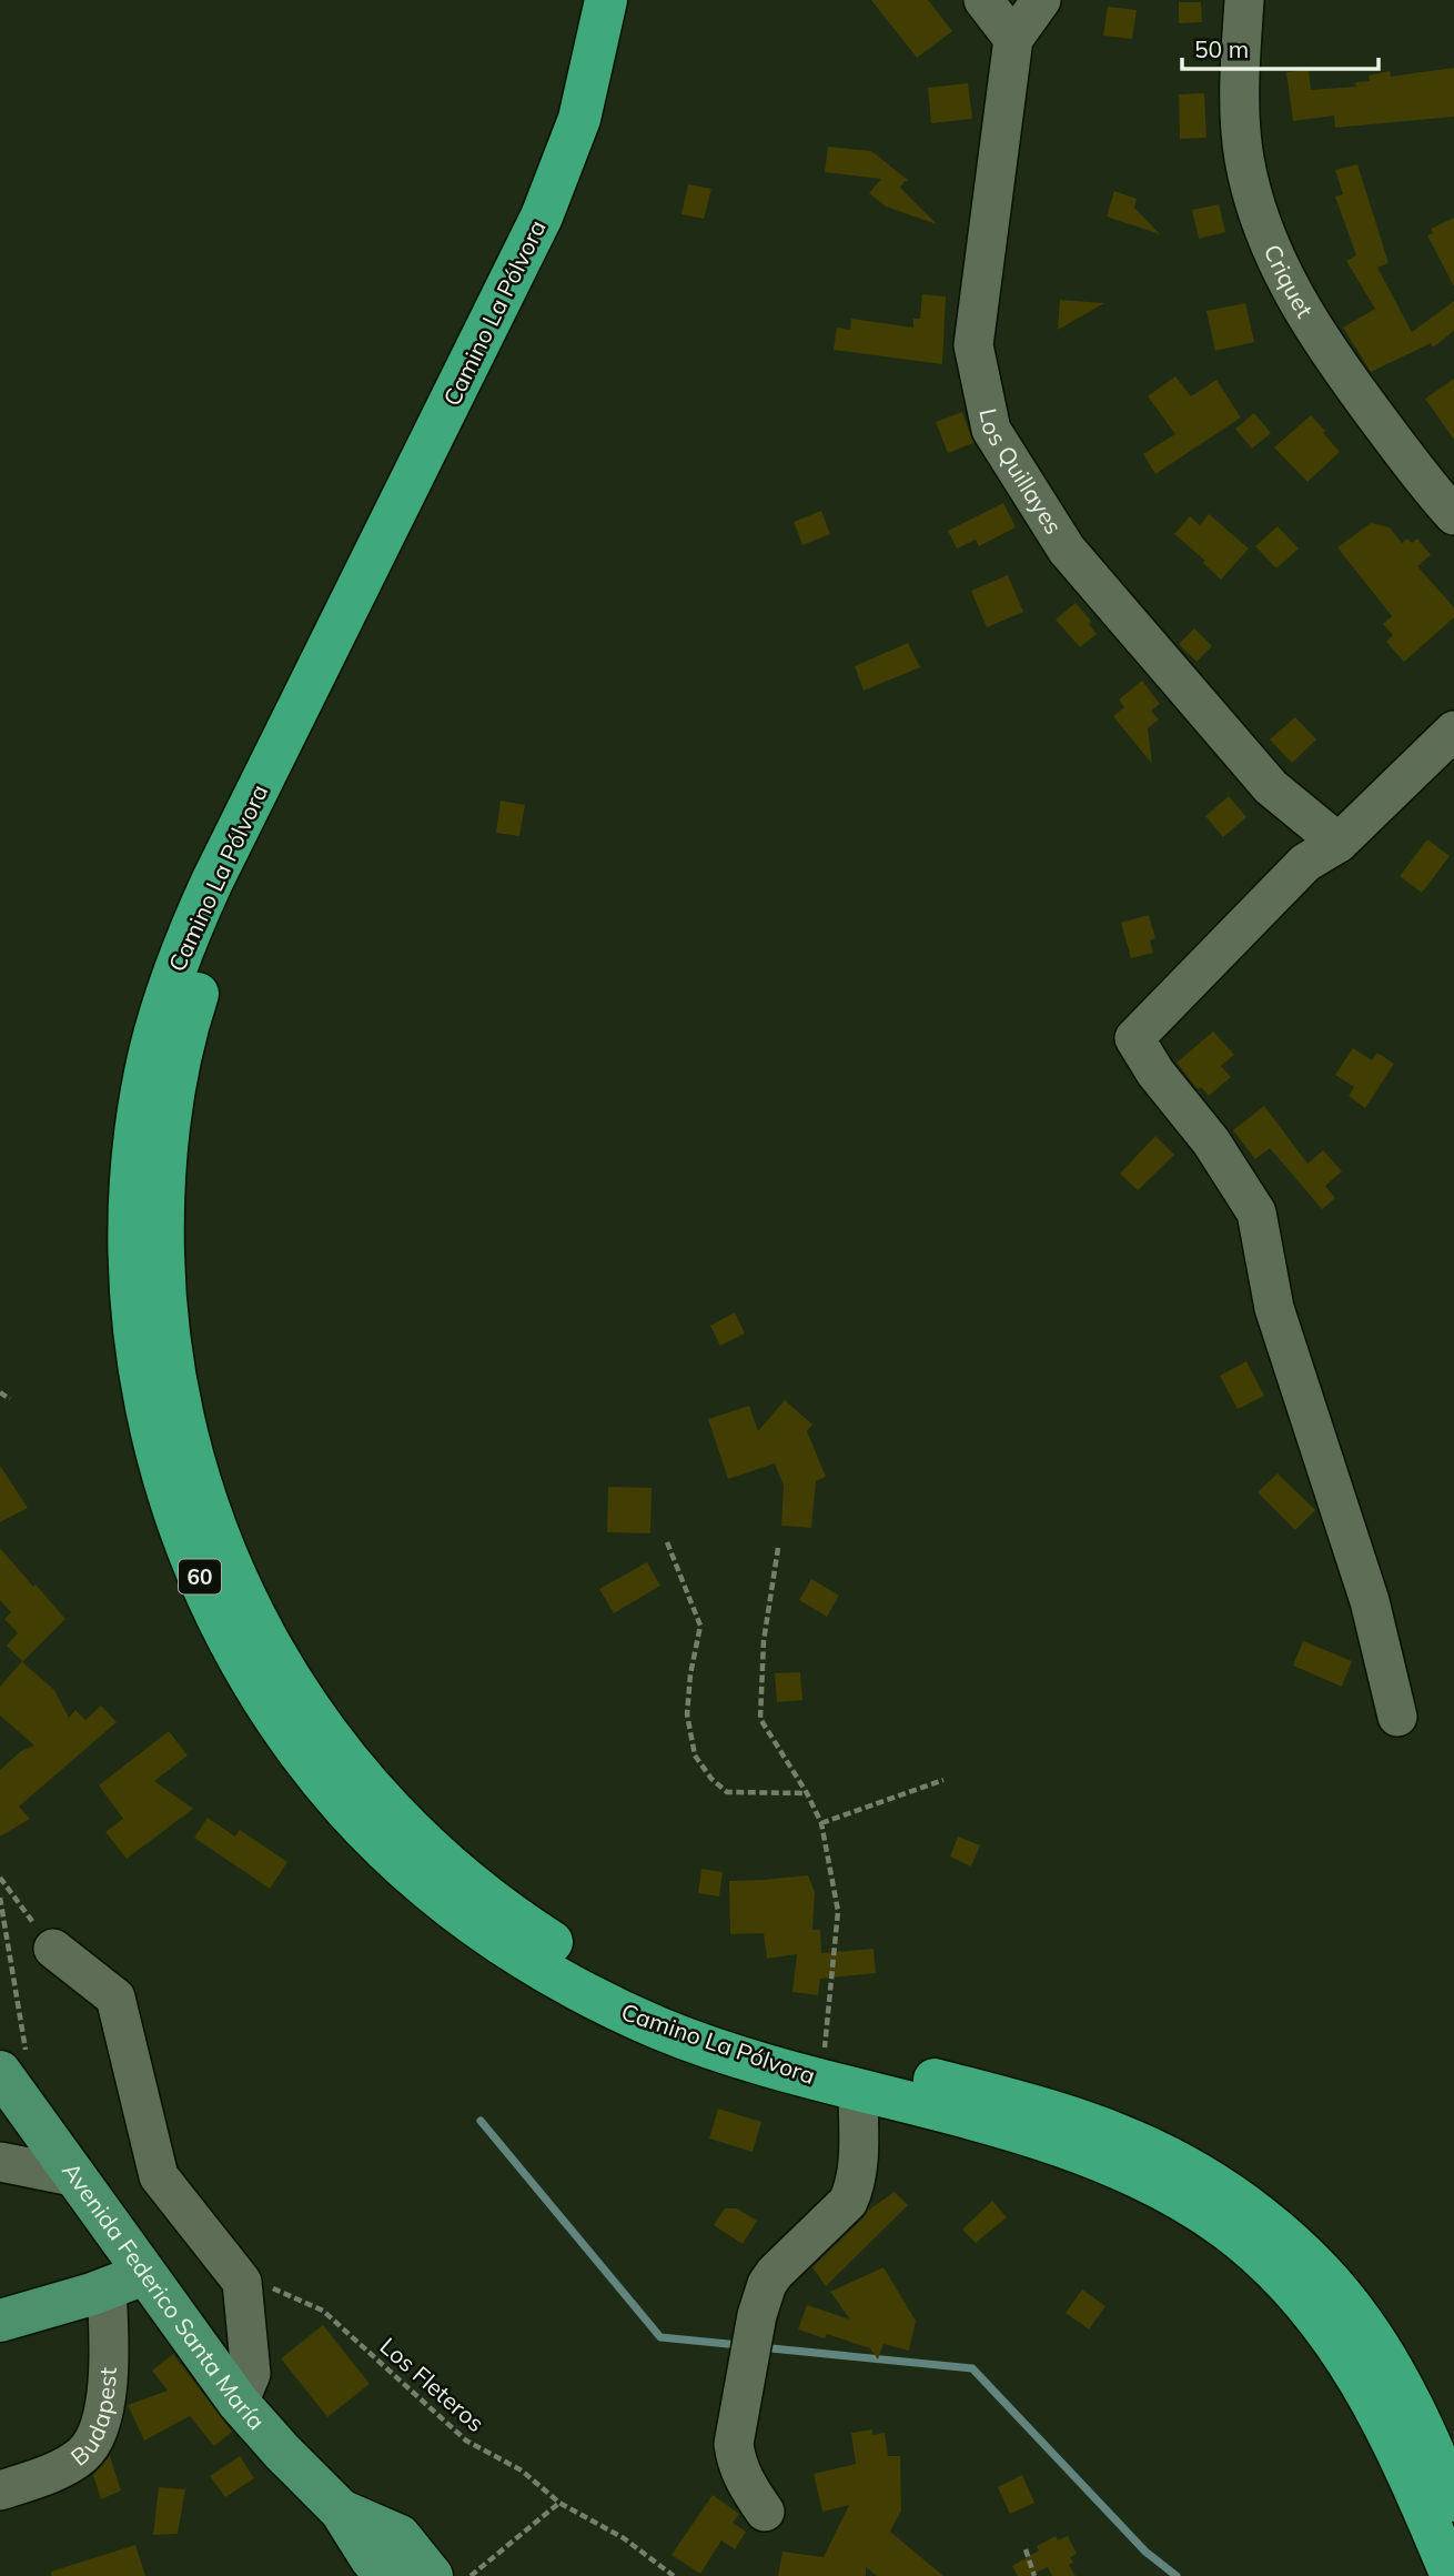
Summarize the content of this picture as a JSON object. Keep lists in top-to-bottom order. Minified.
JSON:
{"streets":{"highway":["Camino La Pólvora","60"],"main road":["Avenida Federico Santa María"],"street":["Criquet","Los Quillayes","Budapest"],"path":["Los Fleteros"]},"crossings":[["Avenida Federico Santa María","Budapest"]],"scale_bar":"50 m"}
